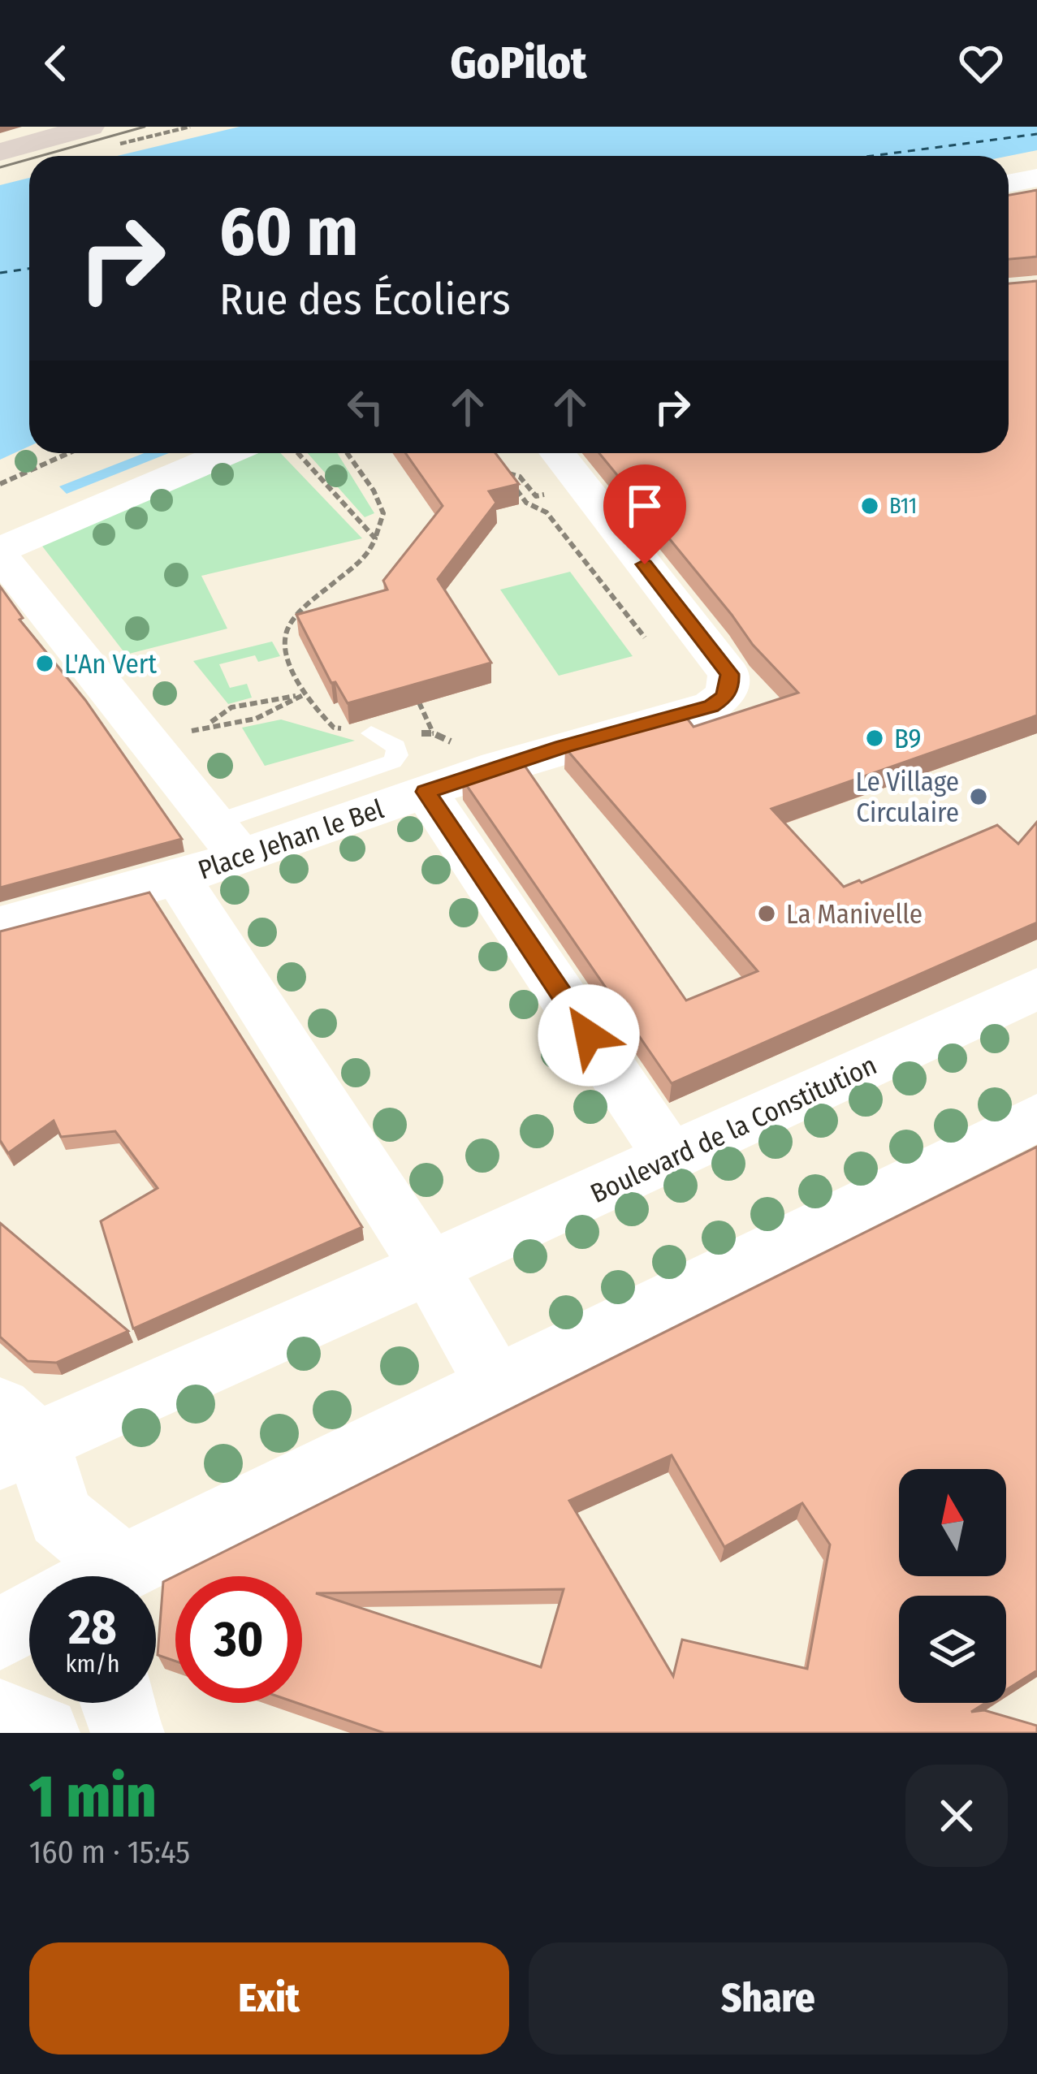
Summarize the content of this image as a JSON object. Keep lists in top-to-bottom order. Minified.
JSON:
{"streets":{"street":["Place Jehan le Bel","Boulevard de la Constitution"]},"crossings":[["Place Jehan le Bel","Boulevard de la Constitution"]],"places":["B11","L'An Vert","B9","Le Village Circulaire","La Manivelle"],"north":"top","page":{"header":"GoPilot","turn":["60 m","Rue des Écoliers"],"speed":"28 km/h","limit":"30","heading":["1 min","160 m · 15:45"],"buttons":["Exit","Share"]}}
